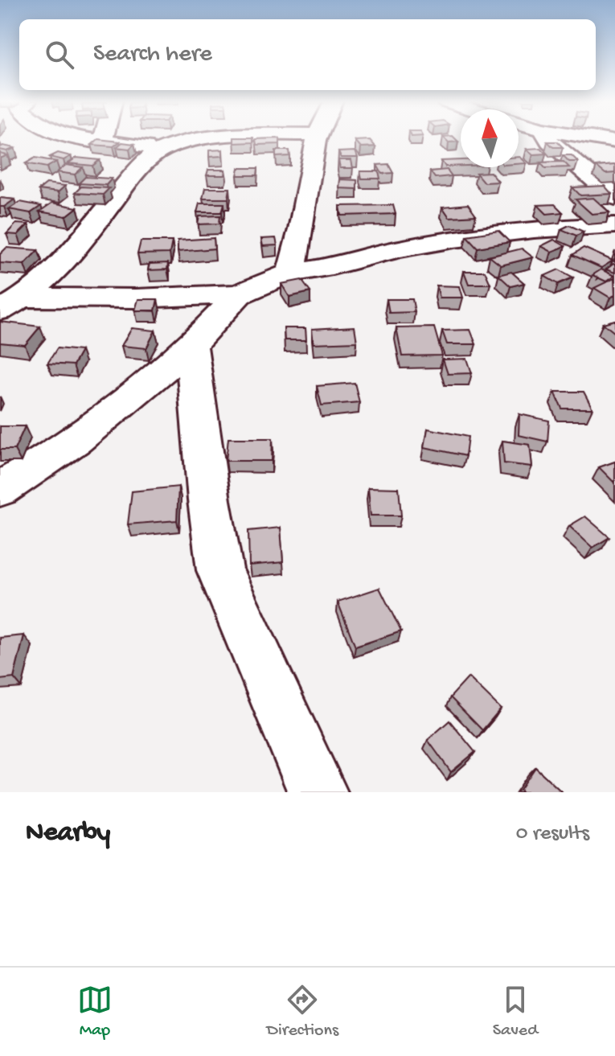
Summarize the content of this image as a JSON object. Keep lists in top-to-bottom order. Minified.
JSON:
{"north":"top","page":{"search":"Search here","heading":["Nearby","0 results"],"nav":["Map","Directions","Saved"]}}
